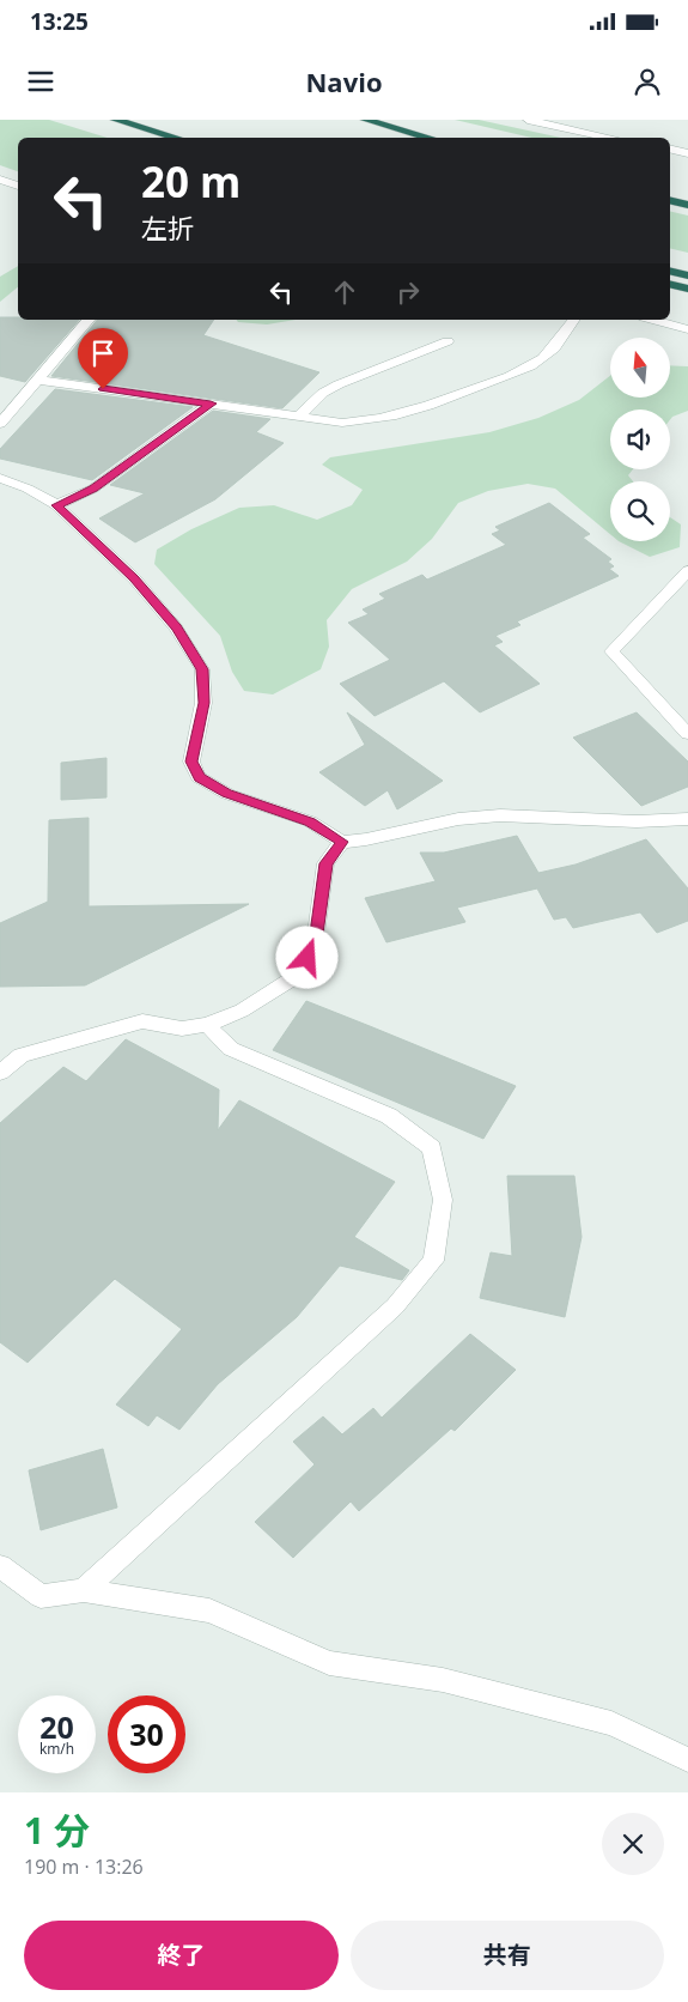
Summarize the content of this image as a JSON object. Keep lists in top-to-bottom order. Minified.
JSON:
{"north":"top","page":{"status":"13:25","header":"Navio","turn":["20 m","左折"],"speed":"20 km/h","limit":"30","heading":["1 分","190 m · 13:26"],"buttons":["終了","共有"]}}
